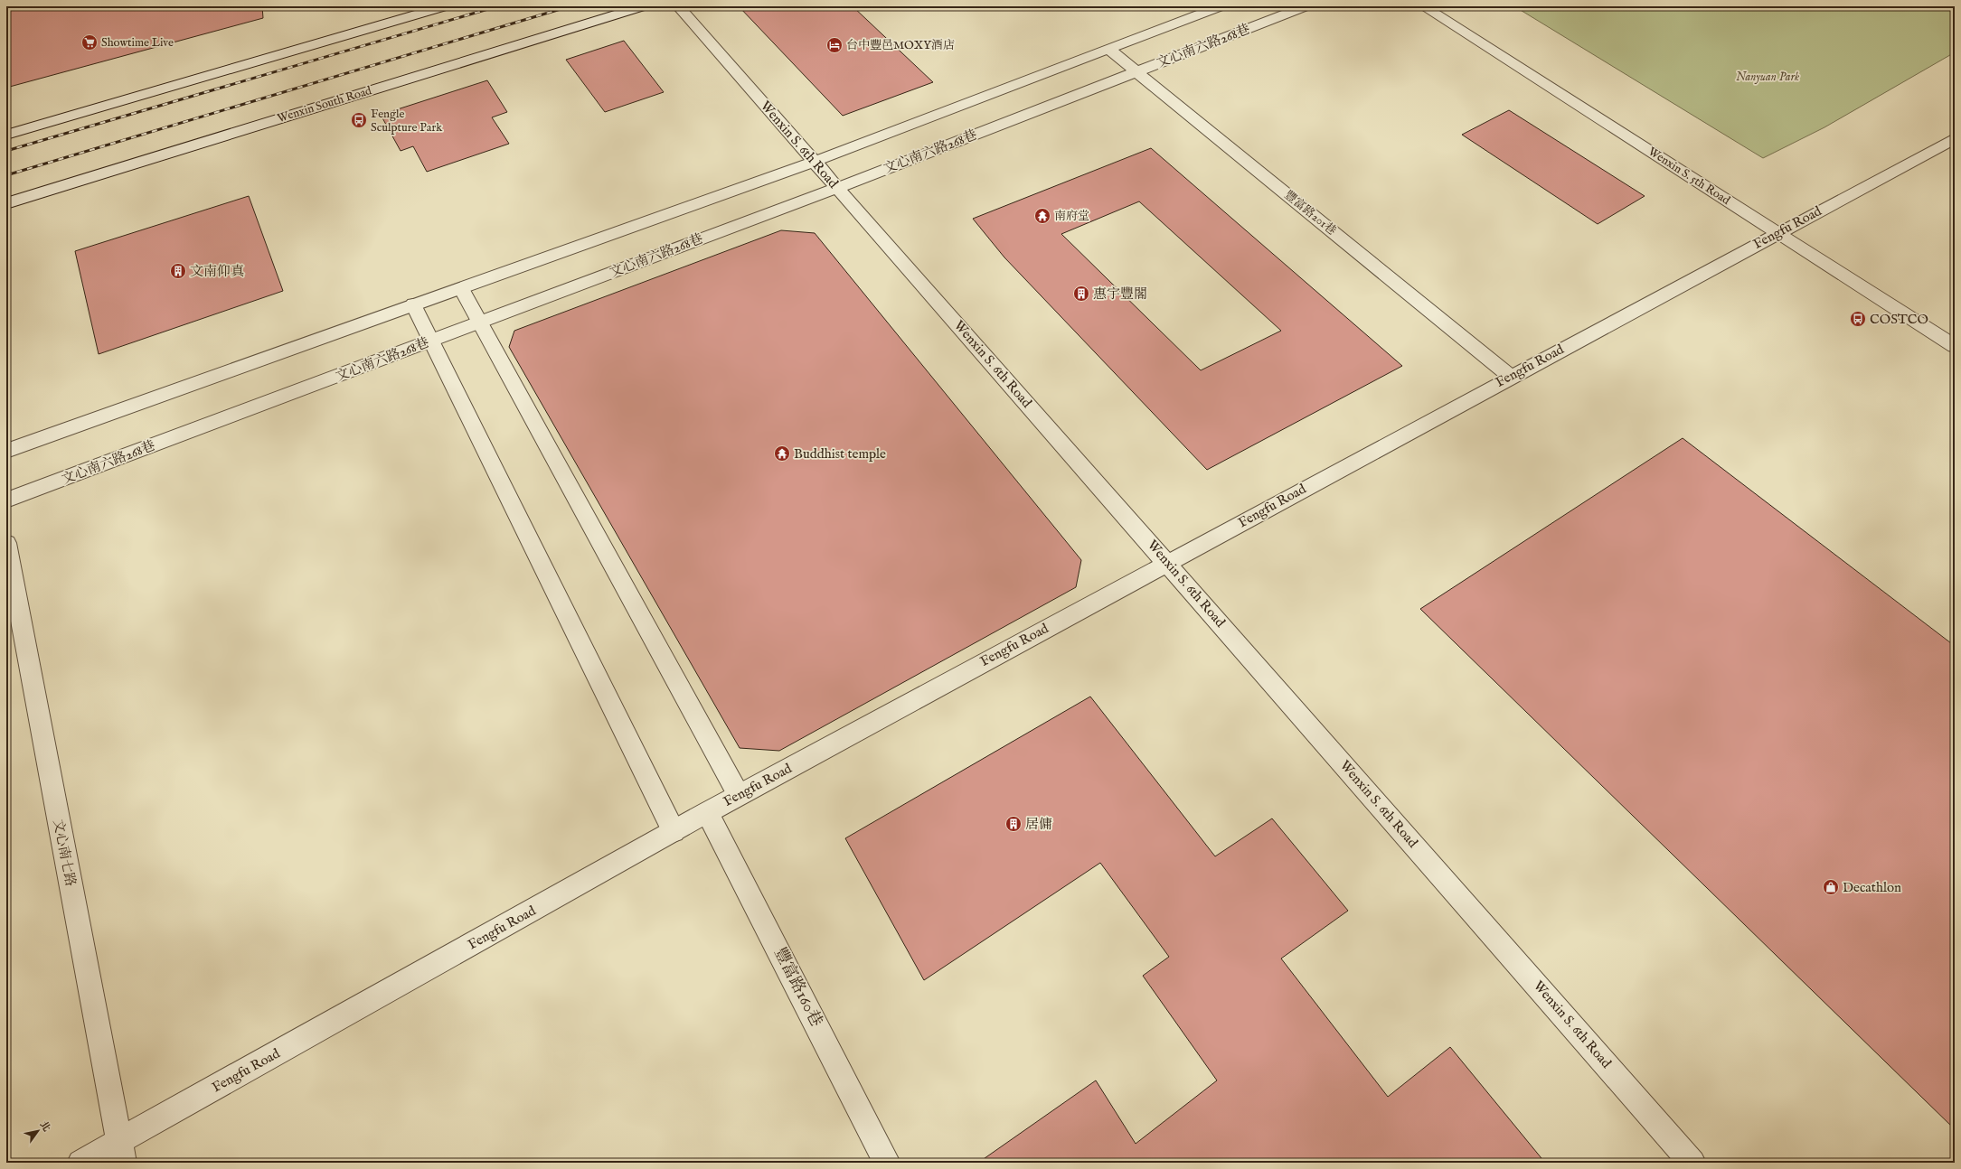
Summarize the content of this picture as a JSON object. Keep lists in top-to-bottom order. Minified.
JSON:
{"streets":{"street":["文心南六路268巷","Wenxin South Road","Wenxin S. 6th Road","Wenxin S. 5th Road","豐富路201巷","Fengfu Road","文心南七路","豐富路160巷"]},"crossings":[["文心南六路268巷","Wenxin S. 6th Road"],["文心南六路268巷","豐富路201巷"],["Wenxin S. 6th Road","Fengfu Road"],["Wenxin S. 5th Road","Fengfu Road"],["豐富路201巷","Fengfu Road"],["Fengfu Road","文心南七路"],["Fengfu Road","豐富路160巷"]],"parks":["Nanyuan Park"],"places":{"supermarket":["Showtime Live"],"hotel":["台中豐邑MOXY酒店"],"bus stop":["Fengle Sculpture Park","COSTCO"],"temple":["南府堂","Buddhist temple"],"building":["文南仰真","惠宇豐閣","居傭"],"shop":["Decathlon"]},"north":"top right"}
